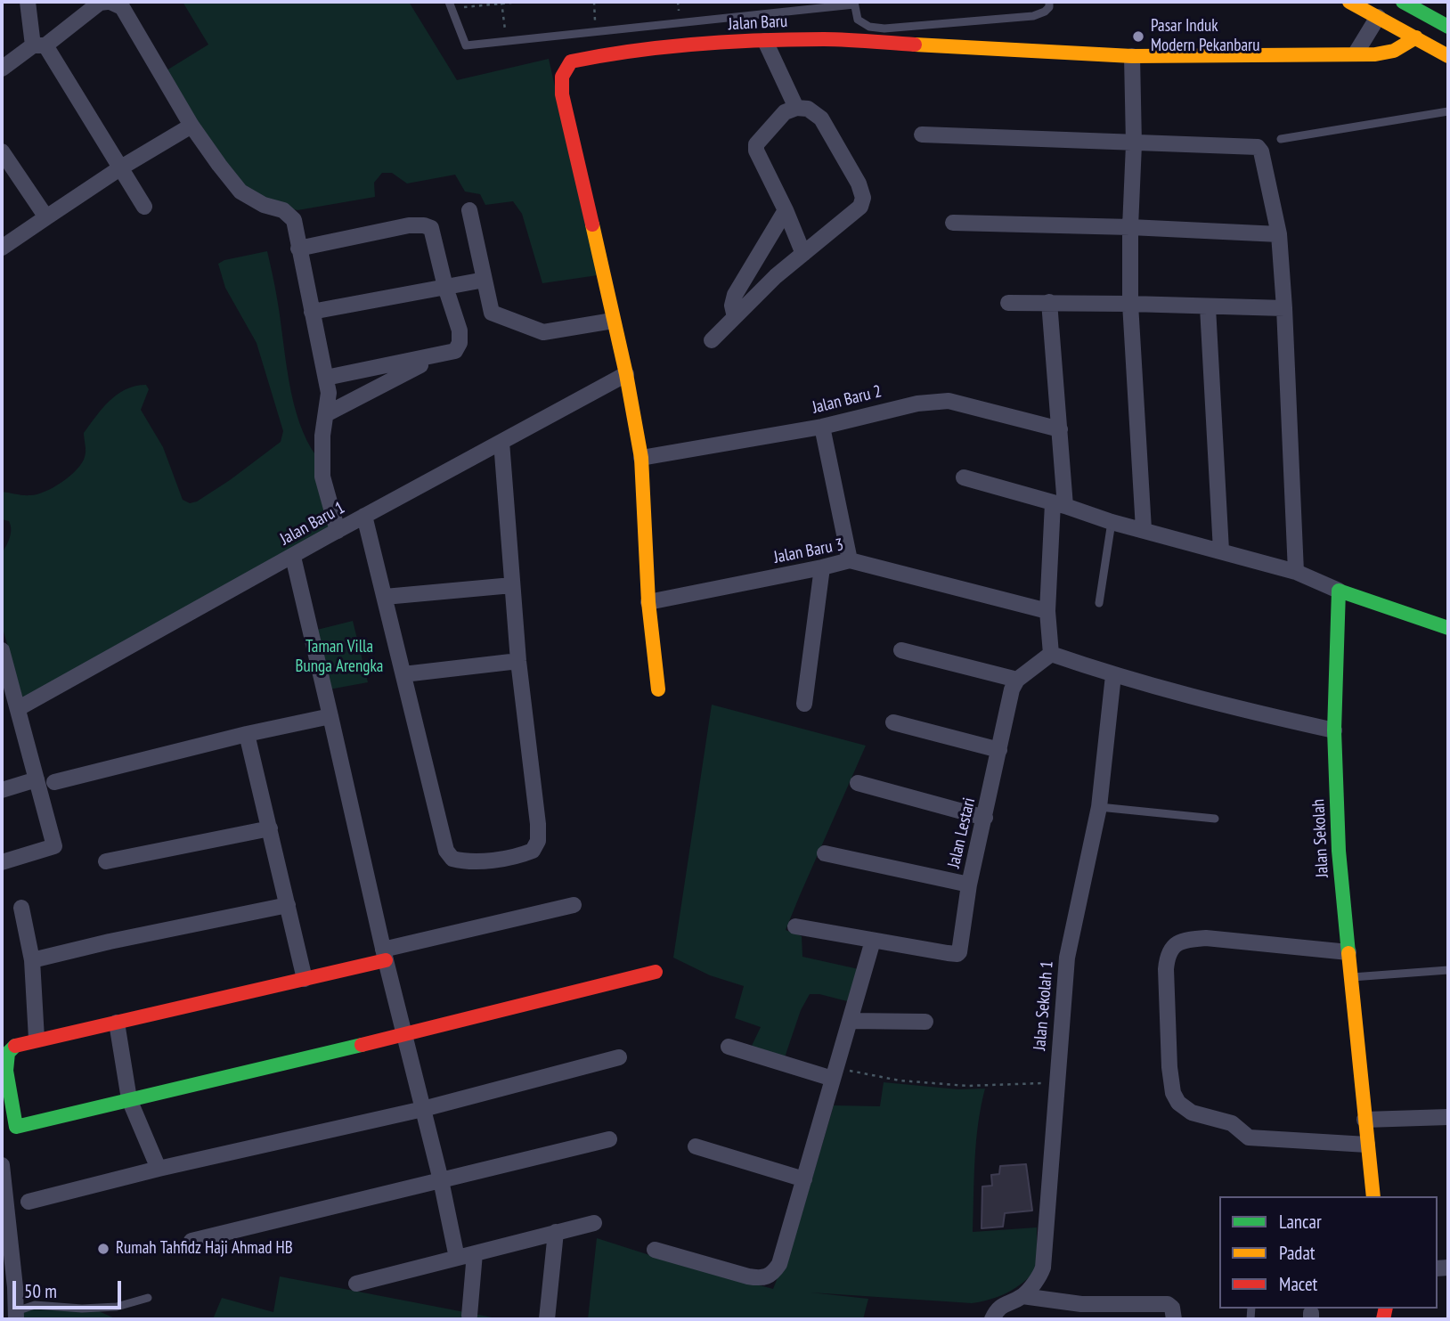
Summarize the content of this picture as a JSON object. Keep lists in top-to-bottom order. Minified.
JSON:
{"streets":{"street":["Jalan Baru","Jalan Baru 2","Jalan Baru 1","Jalan Baru 3","Jalan Lestari","Jalan Sekolah","Jalan Sekolah 1"]},"crossings":[["Jalan Baru","Jalan Baru 2"],["Jalan Baru","Jalan Baru 1"],["Jalan Baru","Jalan Baru 3"]],"parks":["Taman Villa Bunga Arengka"],"places":["Pasar Induk Modern Pekanbaru","Rumah Tahfidz Haji Ahmad HB"],"legend":["Lancar","Padat","Macet"],"scale_bar":"50 m"}
